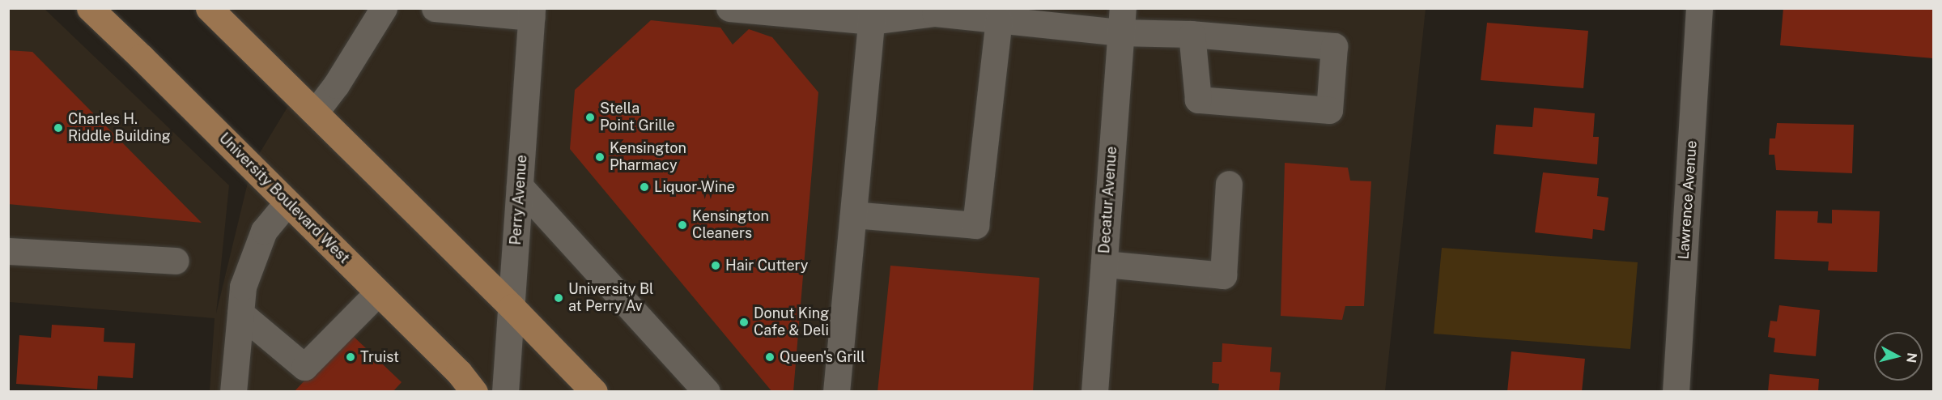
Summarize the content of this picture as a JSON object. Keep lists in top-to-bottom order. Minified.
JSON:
{"streets":{"main road":["University Boulevard West"],"street":["Perry Avenue","Decatur Avenue","Lawrence Avenue"]},"places":["Stella Point Grille","Charles H. Riddle Building","Kensington Pharmacy","Liquor-Wine","Kensington Cleaners","Hair Cuttery","University Bl at Perry Av","Donut King Cafe & Deli","Truist","Queen's Grill"],"north":"right"}
